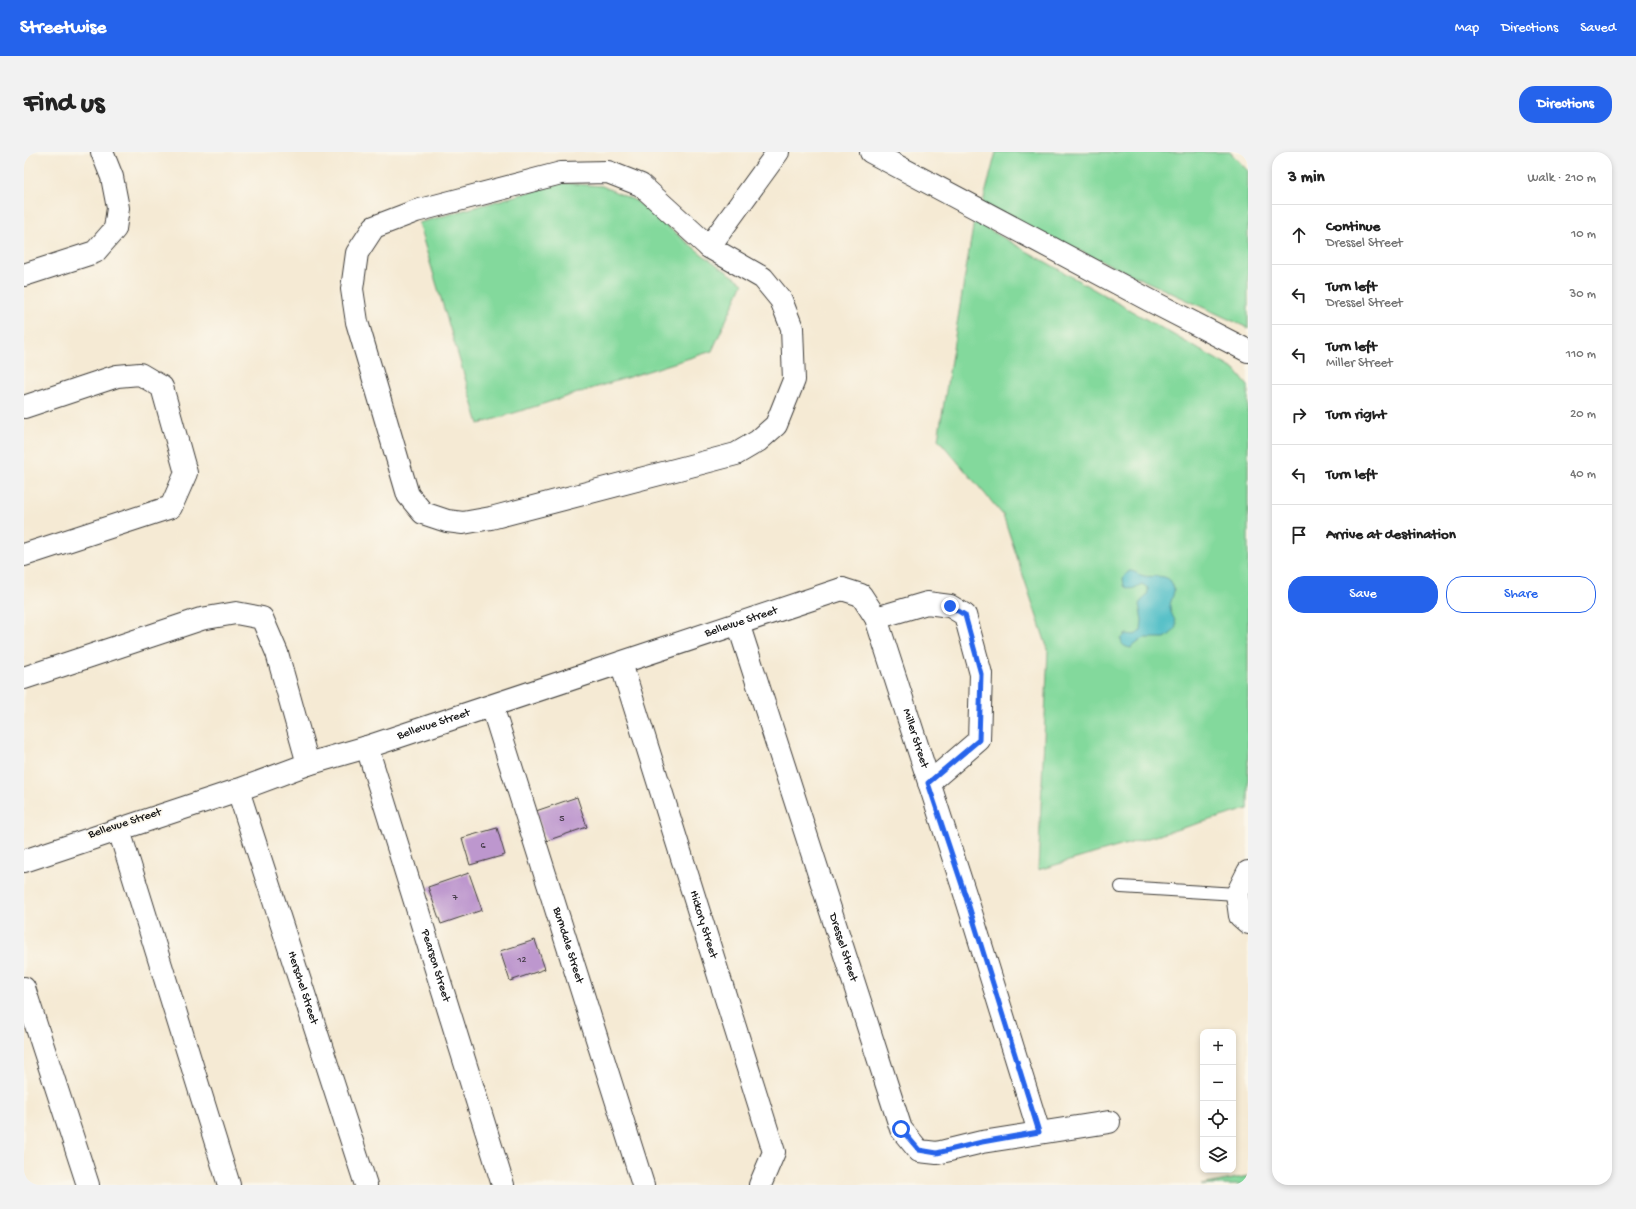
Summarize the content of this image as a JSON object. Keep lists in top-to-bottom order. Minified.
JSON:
{"streets":{"street":["Bellevue Street","Miller Street","Hickory Street","Burndale Street","Dressel Street","Pearson Street","Herschel Street"]},"crossings":[["Bellevue Street","Miller Street"],["Miller Street","Dressel Street"]],"house_numbers":["5","6","7","12"],"page":{"header":"Streetwise","nav":["Map","Directions","Saved"],"buttons":["Directions",["Save","Share"]],"title":"Find us","heading":["3 min","Walk · 210 m"],"list":[["Continue","Dressel Street","10 m"],["Turn left","Dressel Street","30 m"],["Turn left","Miller Street","110 m"],["Turn right","20 m"],["Turn left","40 m"],"Arrive at destination"],"map_buttons":["+","−"]}}
